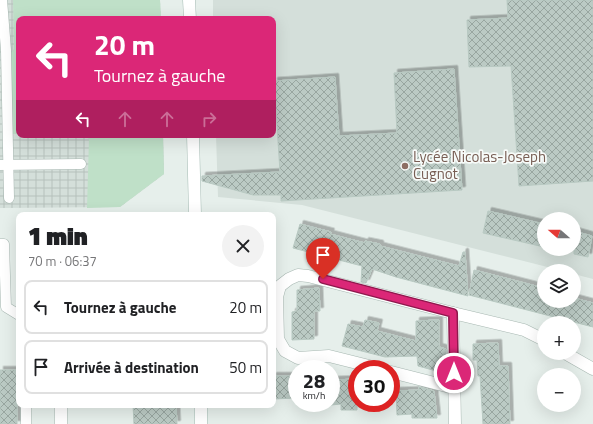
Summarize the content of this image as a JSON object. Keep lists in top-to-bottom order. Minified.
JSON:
{"places":["Lycée Nicolas-Joseph Cugnot"],"north":"left","page":{"turn":["20 m","Tournez à gauche"],"map_buttons":["+","−"],"heading":["1 min","70 m · 06:37"],"list":[{"name":"Tournez à gauche","value":"20 m"},{"name":"Arrivée à destination","value":"50 m"}],"speed":"28 km/h","limit":"30"}}
